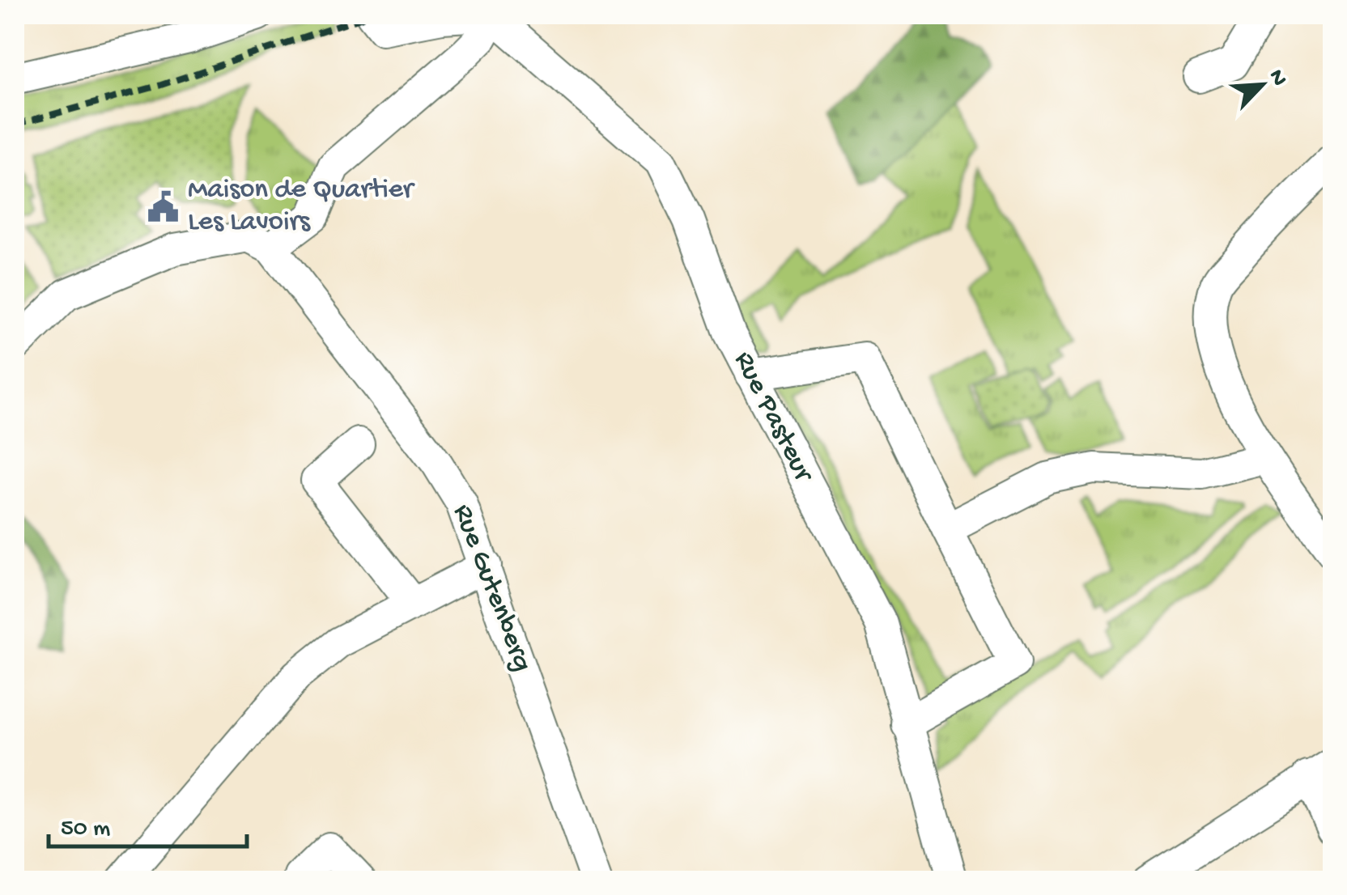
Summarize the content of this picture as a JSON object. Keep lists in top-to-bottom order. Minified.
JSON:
{"streets":{"street":["Rue Pasteur","Rue Gutenberg"]},"places":{"public building":["Maison de Quartier Les Lavoirs"]},"scale_bar":"50 m","north":"top right"}
